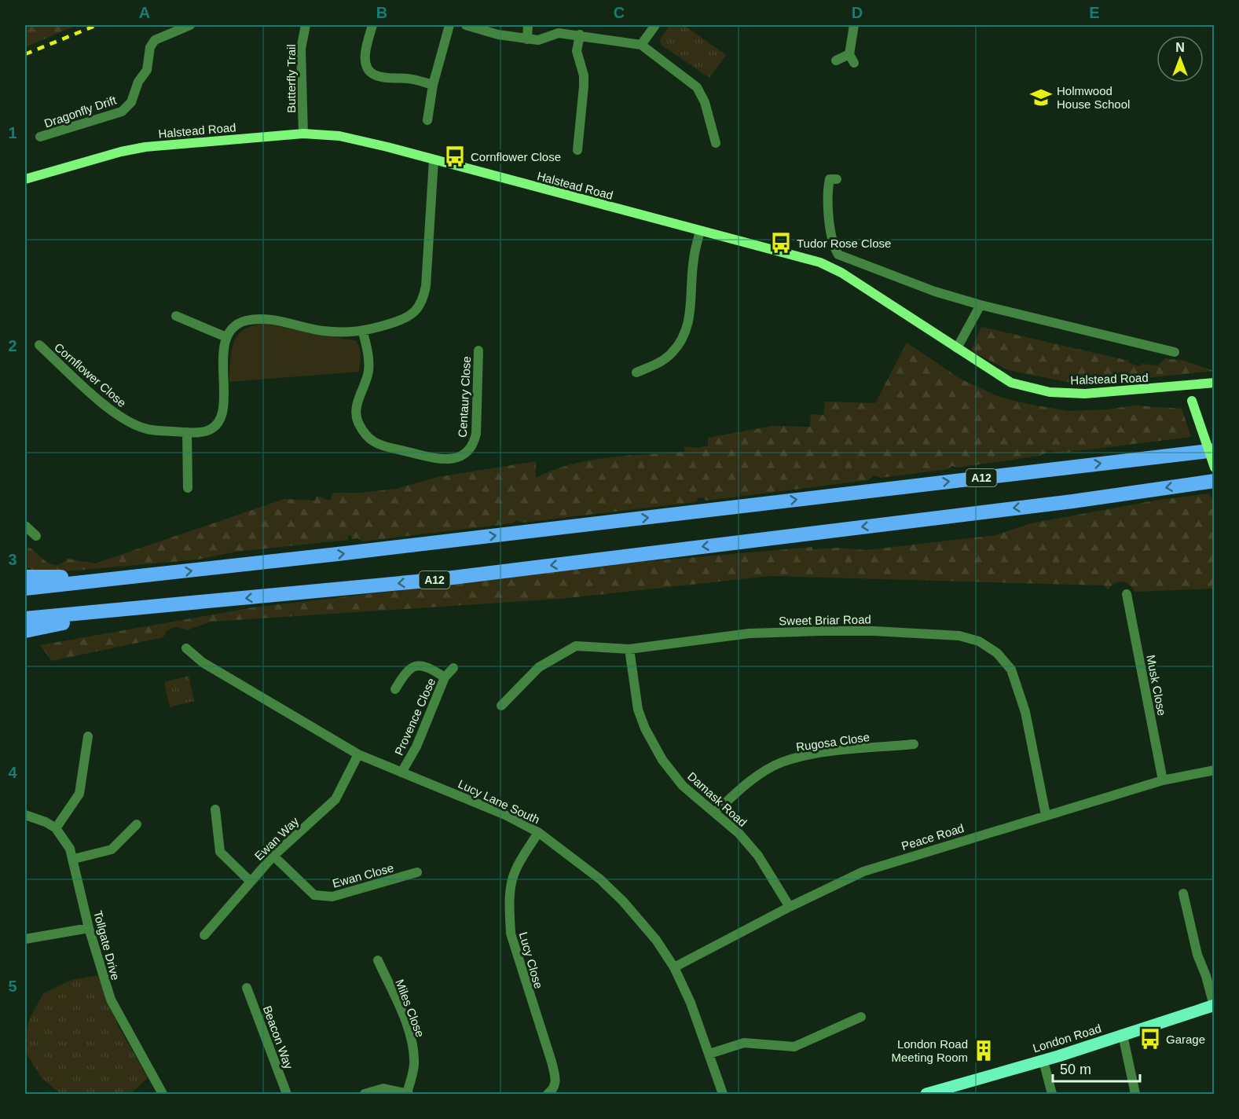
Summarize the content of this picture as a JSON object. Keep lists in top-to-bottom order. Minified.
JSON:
{"streets":{"highway":["A12"],"main road":["London Road"],"street":["Butterfly Trail","Dragonfly Drift","Halstead Road","Cornflower Close","Centaury Close","Sweet Briar Road","Musk Close","Provence Close","Rugosa Close","Damask Road","Lucy Lane South","Peace Road","Ewan Way","Ewan Close","Tollgate Drive","Lucy Close","Miles Close","Beacon Way"]},"crossings":[["Butterfly Trail","Halstead Road"],["Sweet Briar Road","Damask Road"],["Sweet Briar Road","Peace Road"],["Musk Close","Peace Road"],["Provence Close","Lucy Lane South"],["Rugosa Close","Damask Road"],["Damask Road","Peace Road"],["Lucy Lane South","Peace Road"],["Lucy Lane South","Ewan Way"],["Lucy Lane South","Lucy Close"],["Ewan Way","Ewan Close"]],"places":{"school or university":["Holmwood House School"],"bus stop":["Cornflower Close","Tudor Rose Close","Garage"],"building":["London Road Meeting Room"]},"scale_bar":"50 m","north":"top","grid":{"columns":["A","B","C","D","E"],"rows":["1","2","3","4","5"]}}
